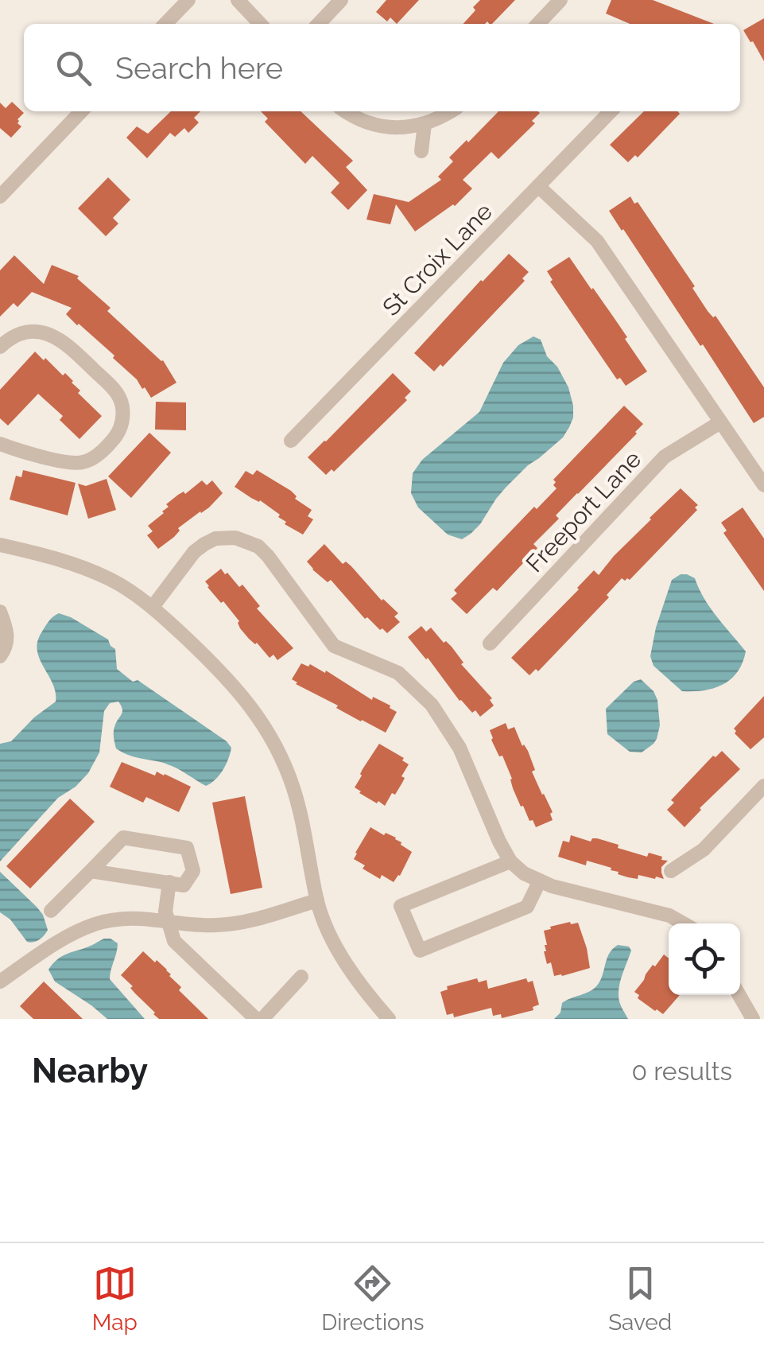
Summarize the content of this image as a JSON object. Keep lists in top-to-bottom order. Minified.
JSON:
{"streets":{"street":["St Croix Lane","Freeport Lane"]},"page":{"search":"Search here","heading":["Nearby","0 results"],"nav":["Map","Directions","Saved"]}}
